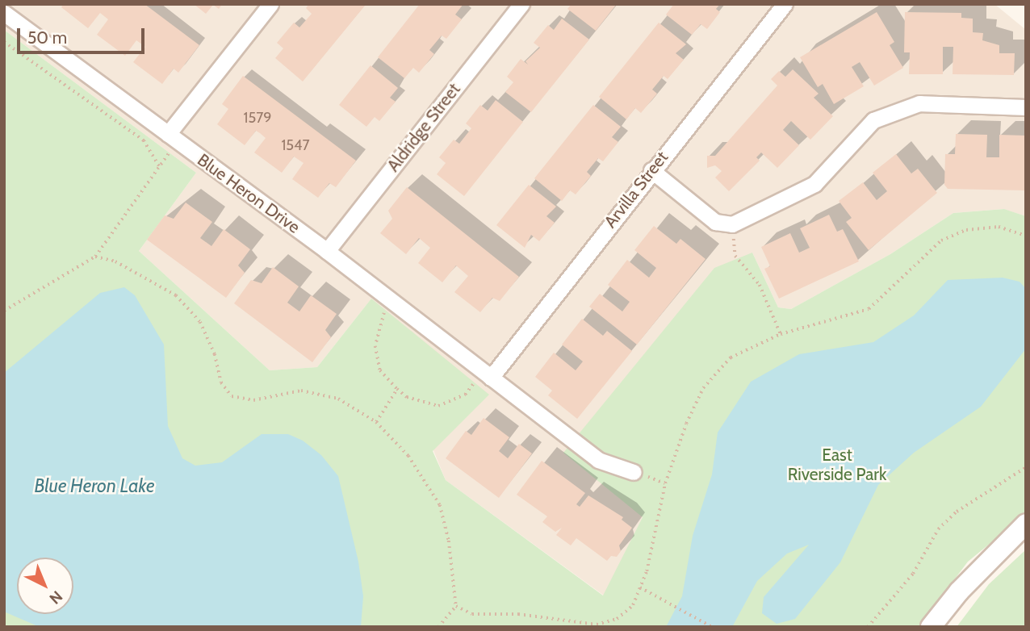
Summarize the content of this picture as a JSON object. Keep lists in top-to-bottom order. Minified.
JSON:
{"streets":{"street":["Aldridge Street","Arvilla Street","Blue Heron Drive"]},"crossings":[["Aldridge Street","Blue Heron Drive"],["Arvilla Street","Blue Heron Drive"]],"water":["Blue Heron Lake"],"parks":["East Riverside Park"],"house_numbers":["1579","1547"],"scale_bar":"50 m","north":"bottom right"}
